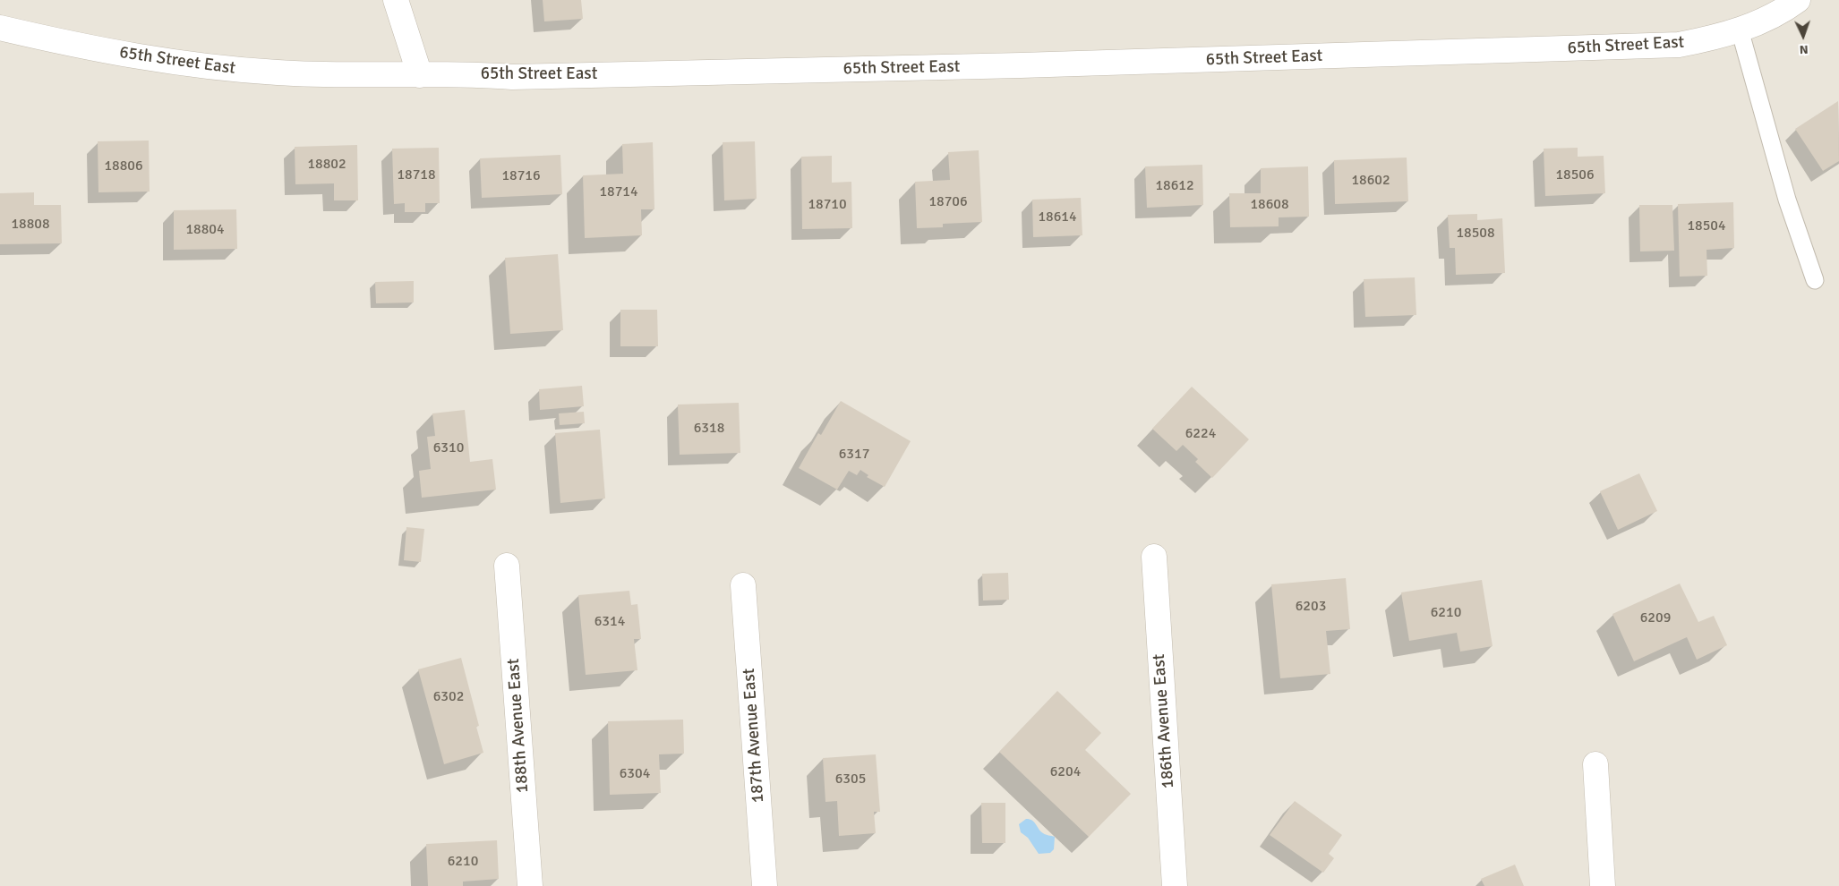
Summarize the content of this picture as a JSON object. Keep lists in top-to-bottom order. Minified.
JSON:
{"streets":{"street":["65th Street East","186th Avenue East","188th Avenue East","187th Avenue East"]},"house_numbers":["18802","18806","18718","18506","18716","18602","18612","18714","18706","18710","18608","18614","18808","18504","18804","18508","6318","6224","6310","6317","6203","6210","6209","6314","6302","6204","6304","6305","6210"],"north":"bottom"}
